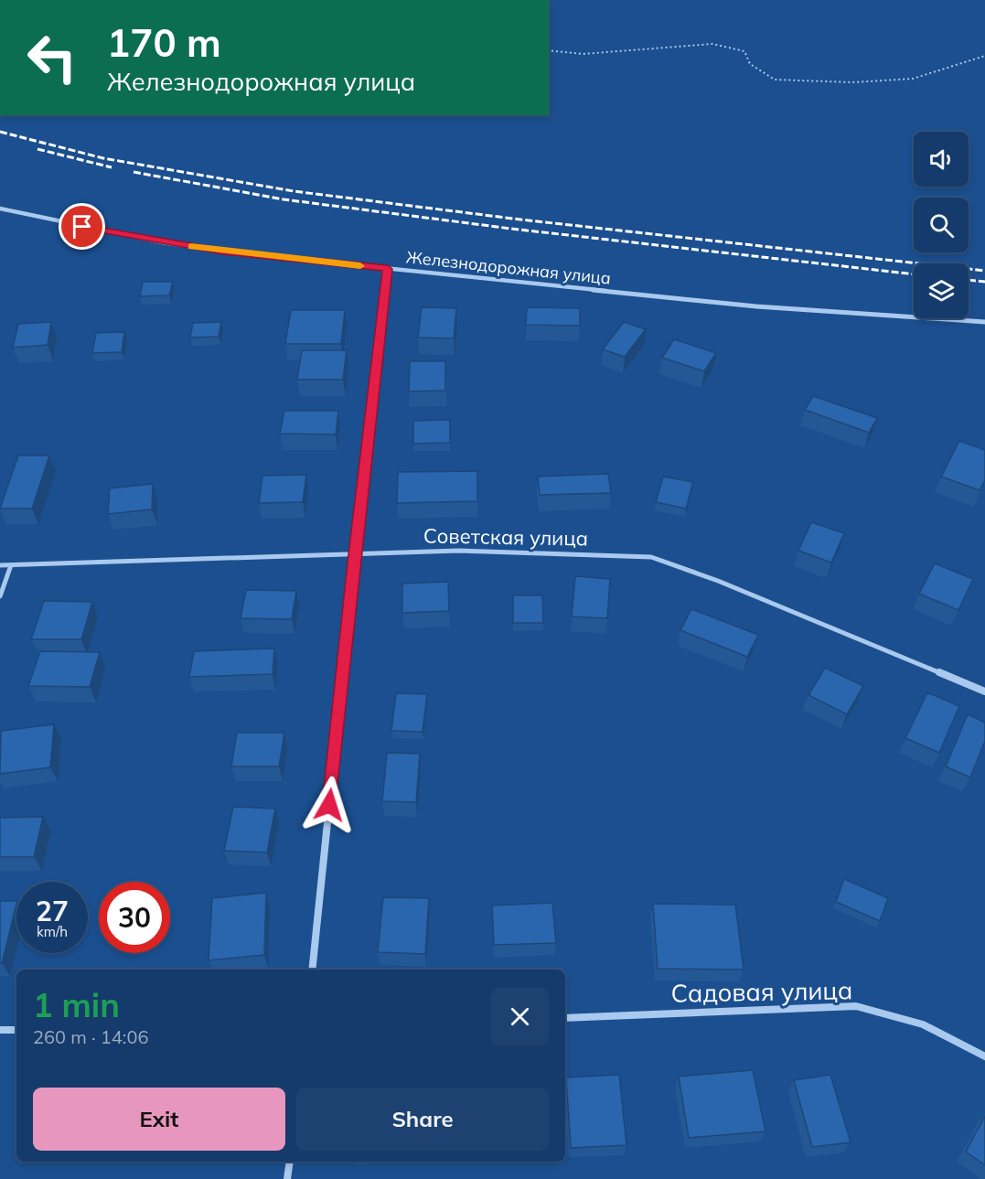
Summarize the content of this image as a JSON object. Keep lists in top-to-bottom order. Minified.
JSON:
{"streets":{"street":["Железнодорожная улица","Советская улица","Садовая улица"]},"page":{"turn":["170 m","Железнодорожная улица"],"speed":"27 km/h","limit":"30","heading":["1 min","260 m · 14:06"],"buttons":["Exit","Share"]}}
